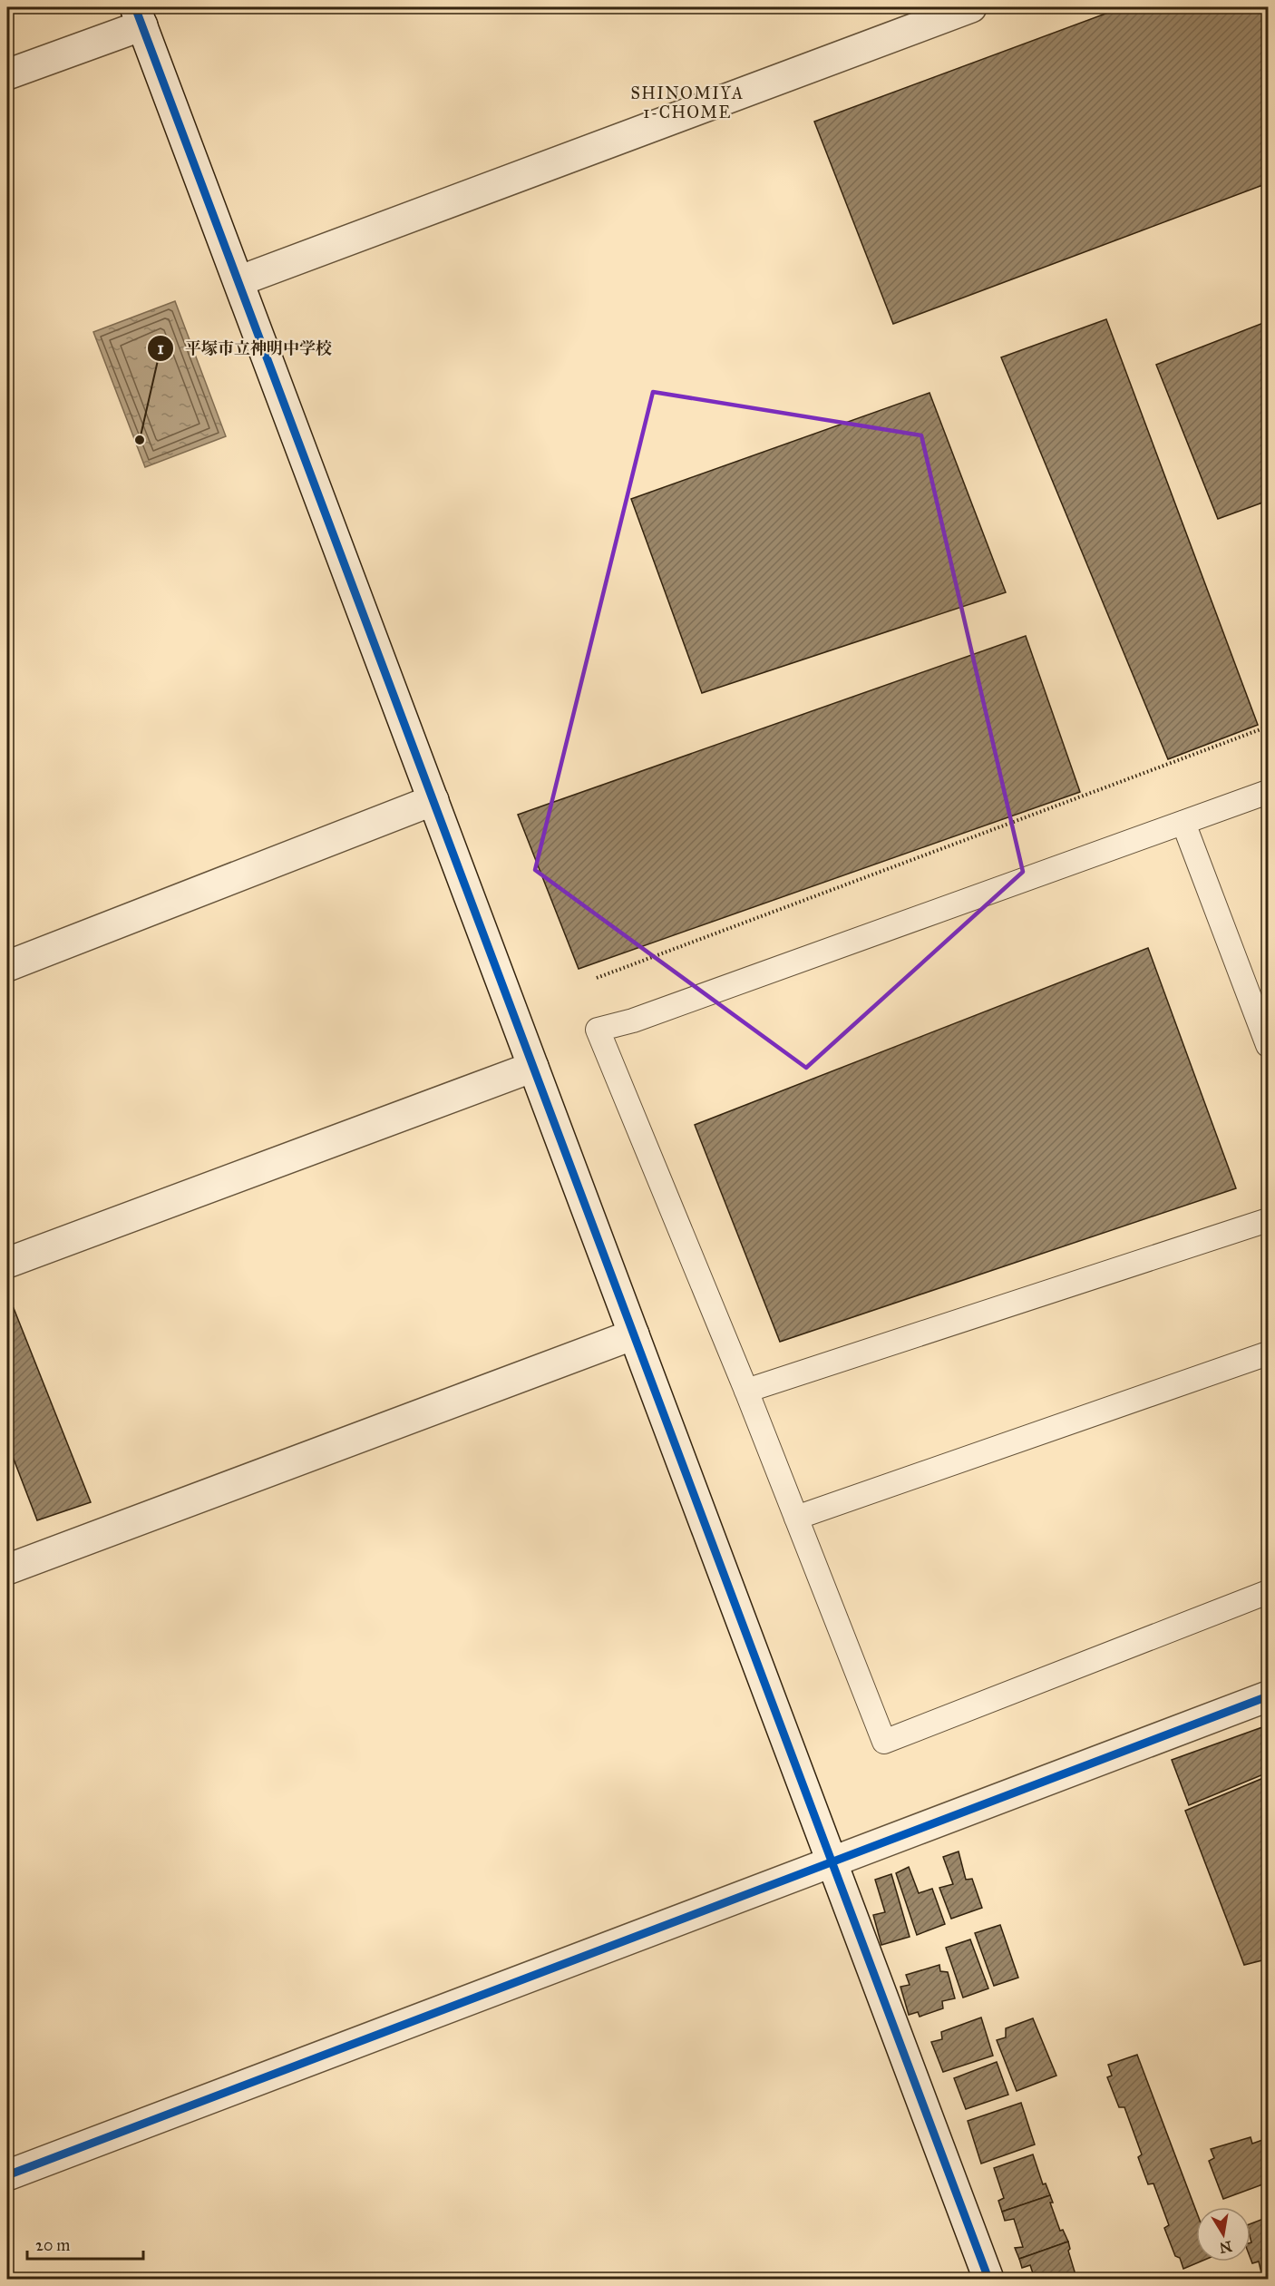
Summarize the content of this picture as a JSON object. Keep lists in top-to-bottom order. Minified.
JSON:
{"districts":["SHINOMIYA 1-CHOME"],"places":["平塚市立神明中学校"],"scale_bar":"20 m","north":"bottom"}
